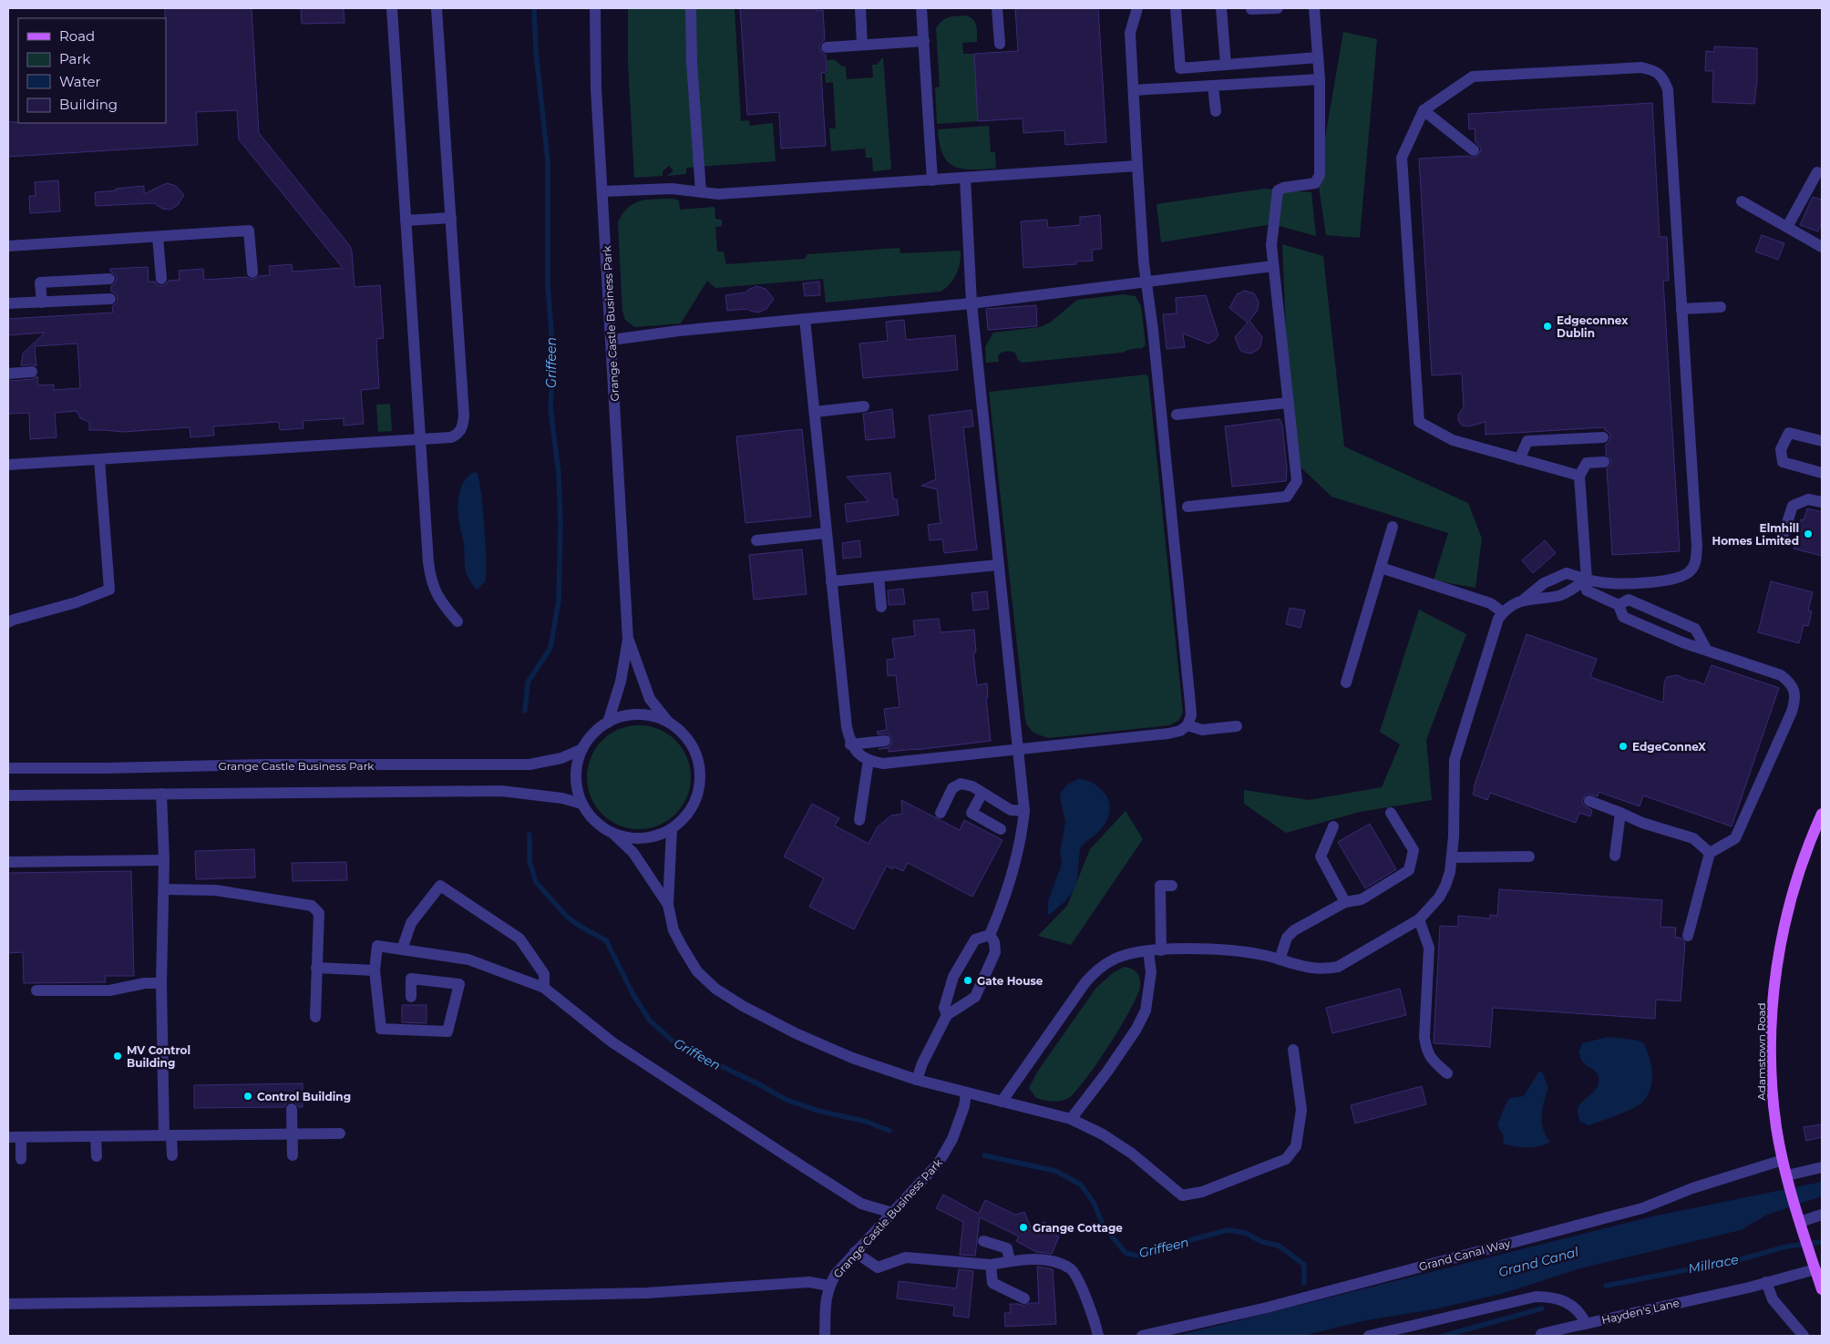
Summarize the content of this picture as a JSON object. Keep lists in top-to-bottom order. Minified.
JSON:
{"streets":{"main road":["Adamstown Road"],"street":["Grange Castle Business Park","Grand Canal Way","Hayden's Lane"]},"crossings":[["Adamstown Road","Grand Canal Way"],["Adamstown Road","Hayden's Lane"]],"water":["Griffeen","Grand Canal","Millrace"],"places":["Edgeconnex Dublin","Elmhill Homes Limited","EdgeConneX","Gate House","MV Control Building","Control Building","Grange Cottage"],"legend":["Road","Park","Water","Building"]}
